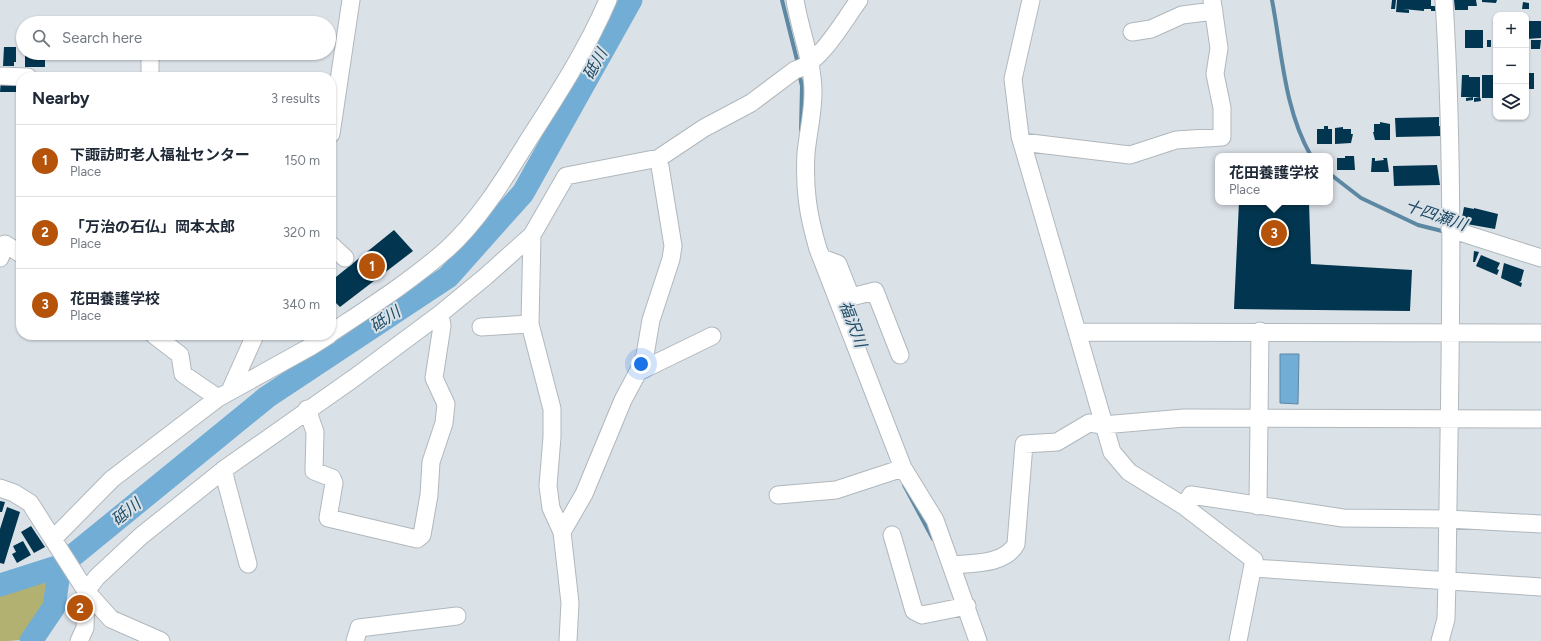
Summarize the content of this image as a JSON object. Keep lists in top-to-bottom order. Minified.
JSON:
{"water":["砥川","十四瀬川","福沢川"],"page":{"map_buttons":["+","−"],"search":"Search here","heading":["Nearby","3 results"],"list":[{"mark":"1","name":"下諏訪町老人福祉センター","note":"Place","value":"150 m"},{"mark":"2","name":"「万治の石仏」岡本太郎","note":"Place","value":"320 m"},{"mark":"3","name":"花田養護学校","note":"Place","value":"340 m"}],"popup":["花田養護学校","Place"],"pins":["3","1","2"]}}
